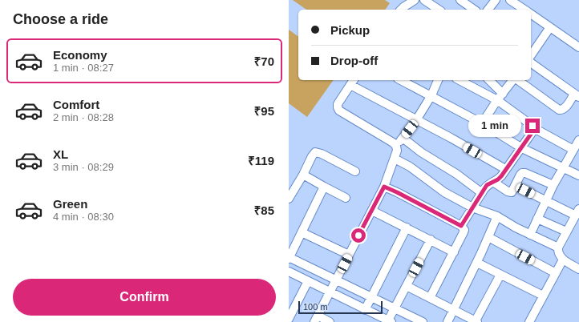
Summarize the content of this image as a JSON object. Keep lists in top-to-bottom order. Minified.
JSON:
{"scale_bar":"100 m","page":{"heading":"Choose a ride","banner":["Pickup","Drop-off"],"list":[{"name":"Economy","note":"1 min · 08:27","value":"₹70"},{"name":"Comfort","note":"2 min · 08:28","value":"₹95"},{"name":"XL","note":"3 min · 08:29","value":"₹119"},{"name":"Green","note":"4 min · 08:30","value":"₹85"}],"bubble":"1 min","buttons":"Confirm","scale":"100 m"}}
